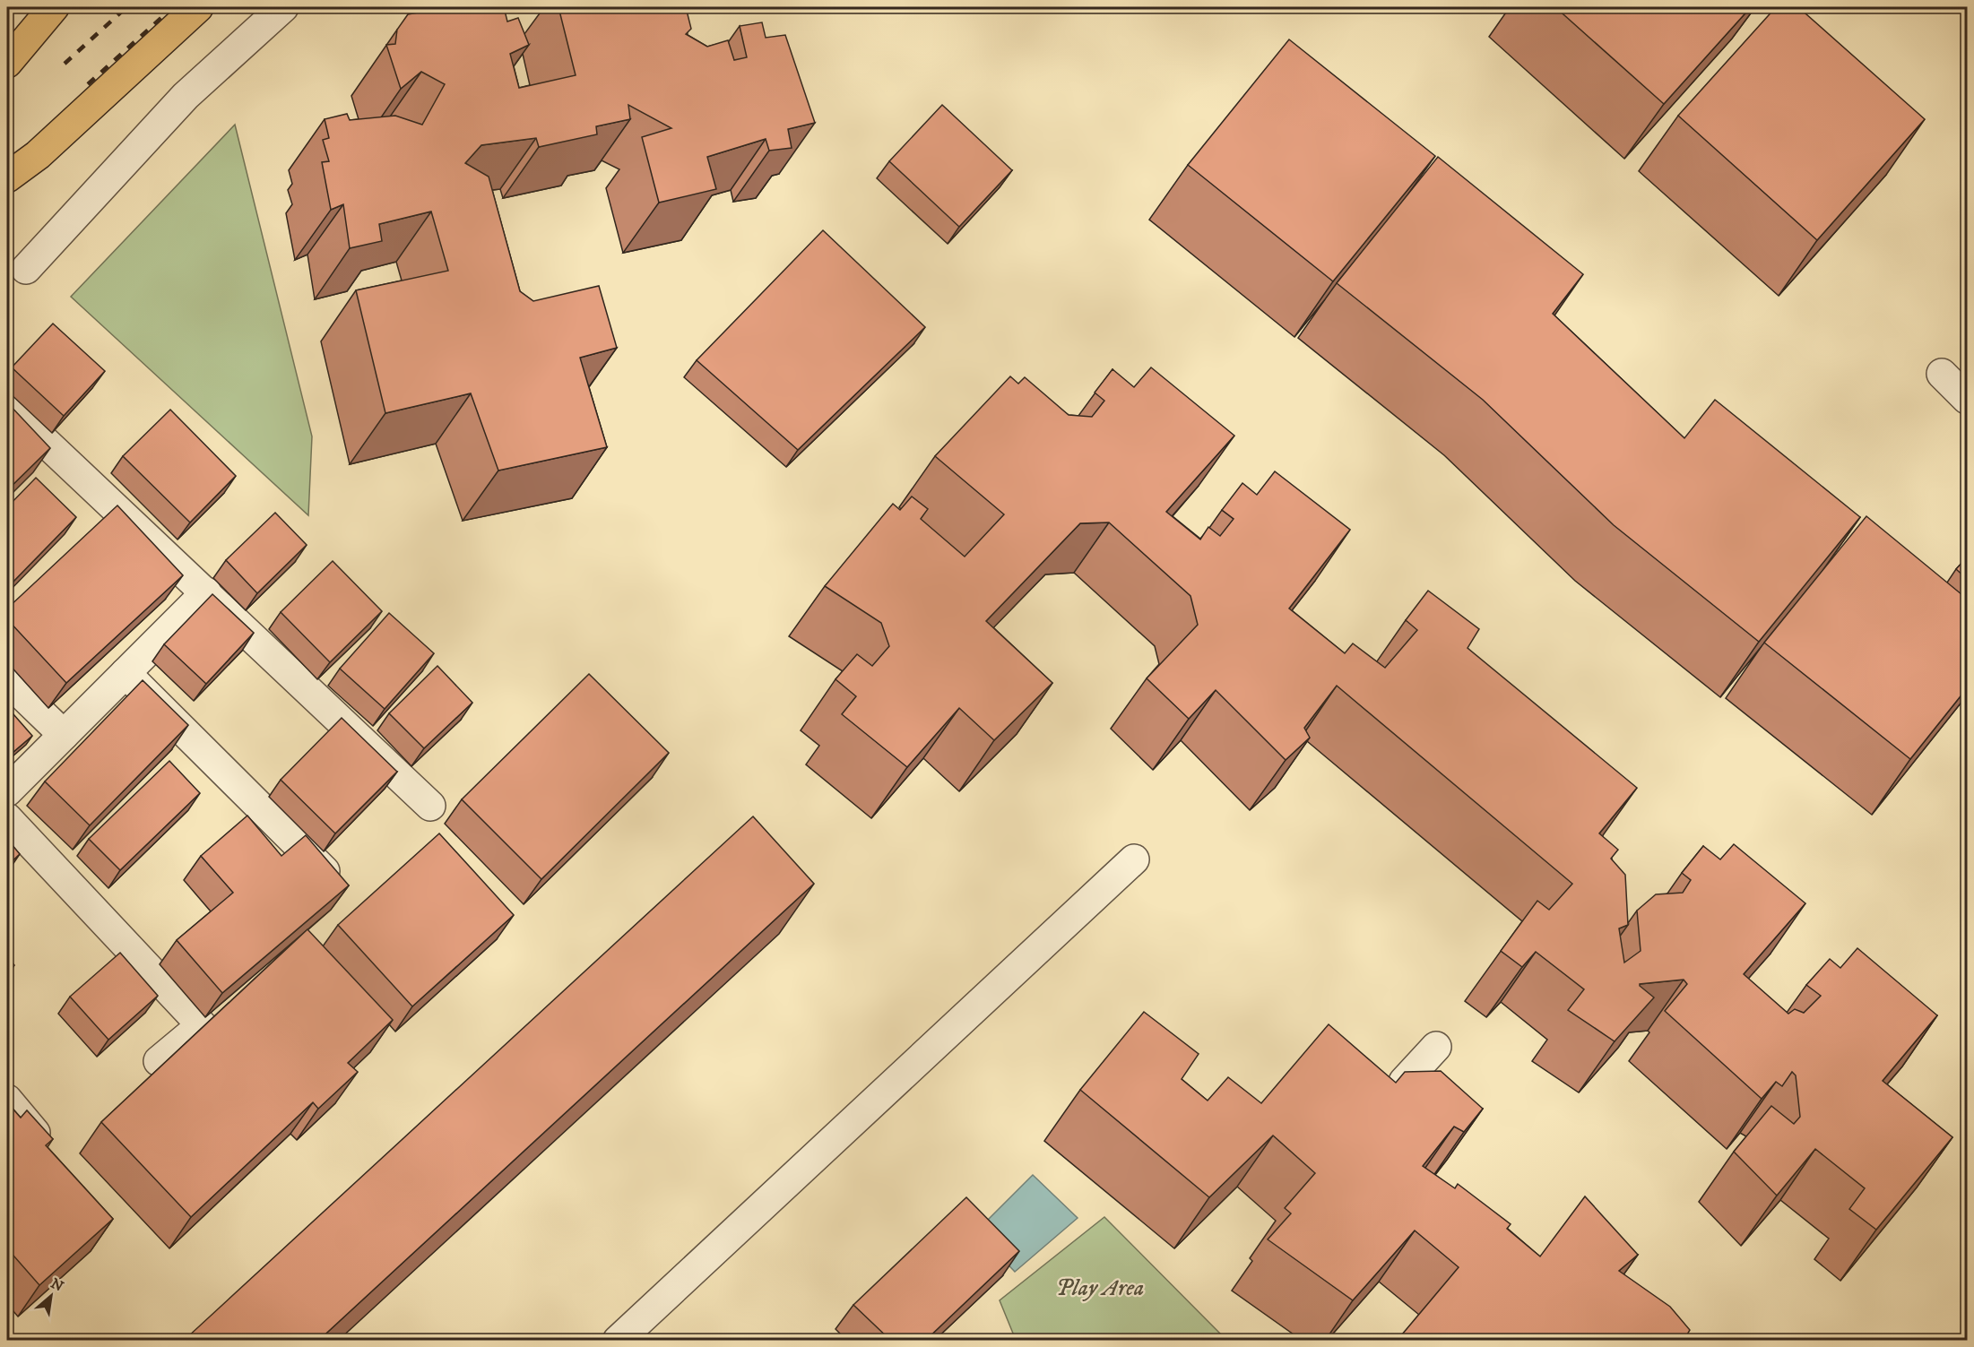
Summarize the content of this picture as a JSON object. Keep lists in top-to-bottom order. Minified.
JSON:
{"parks":["Play Area"],"north":"top right"}
